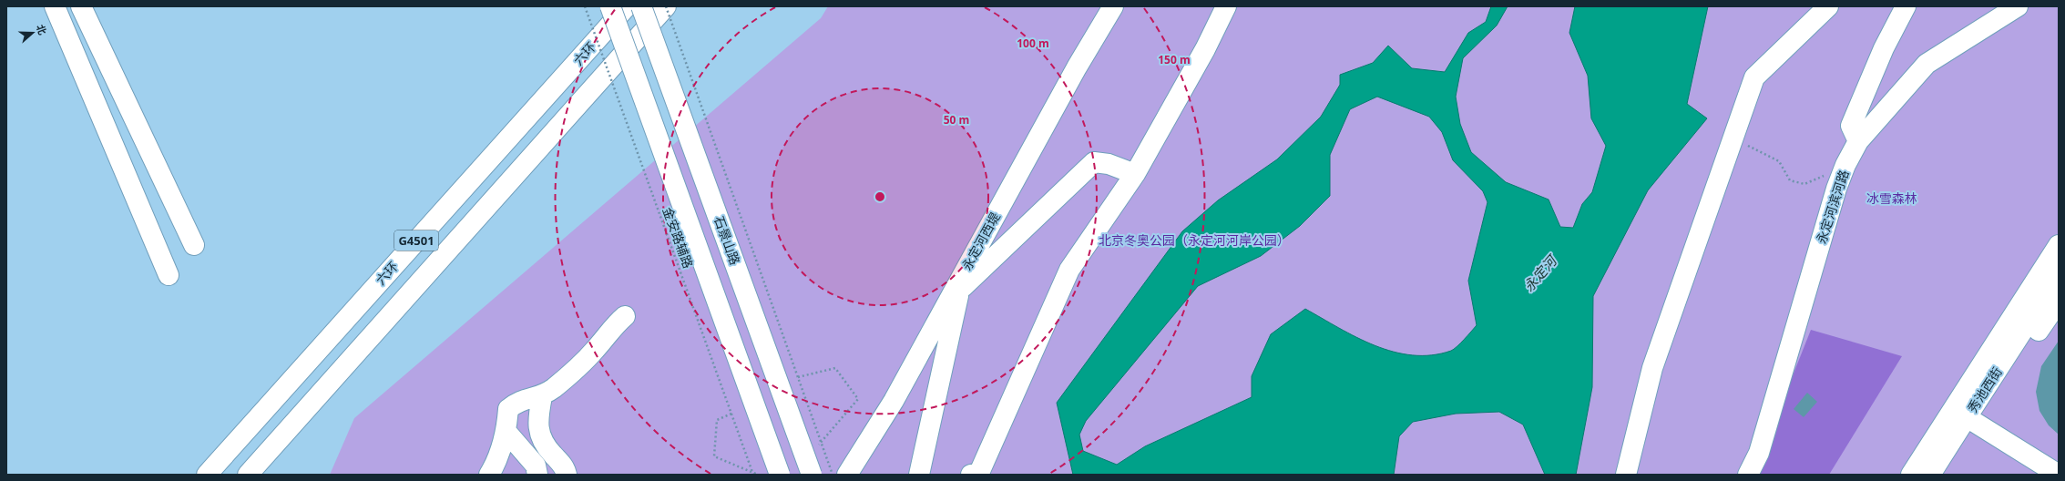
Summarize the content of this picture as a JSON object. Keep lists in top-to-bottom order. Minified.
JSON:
{"streets":{"main road":["六环","永定河滨河路","G4501","石景山路","永定河西堤","秀池西街"],"path":["金安路辅路"]},"water":["永定河"],"parks":["冰雪森林","北京冬奥公园（永定河河岸公园）"],"north":"right","rings":["100 m","150 m","50 m"]}
